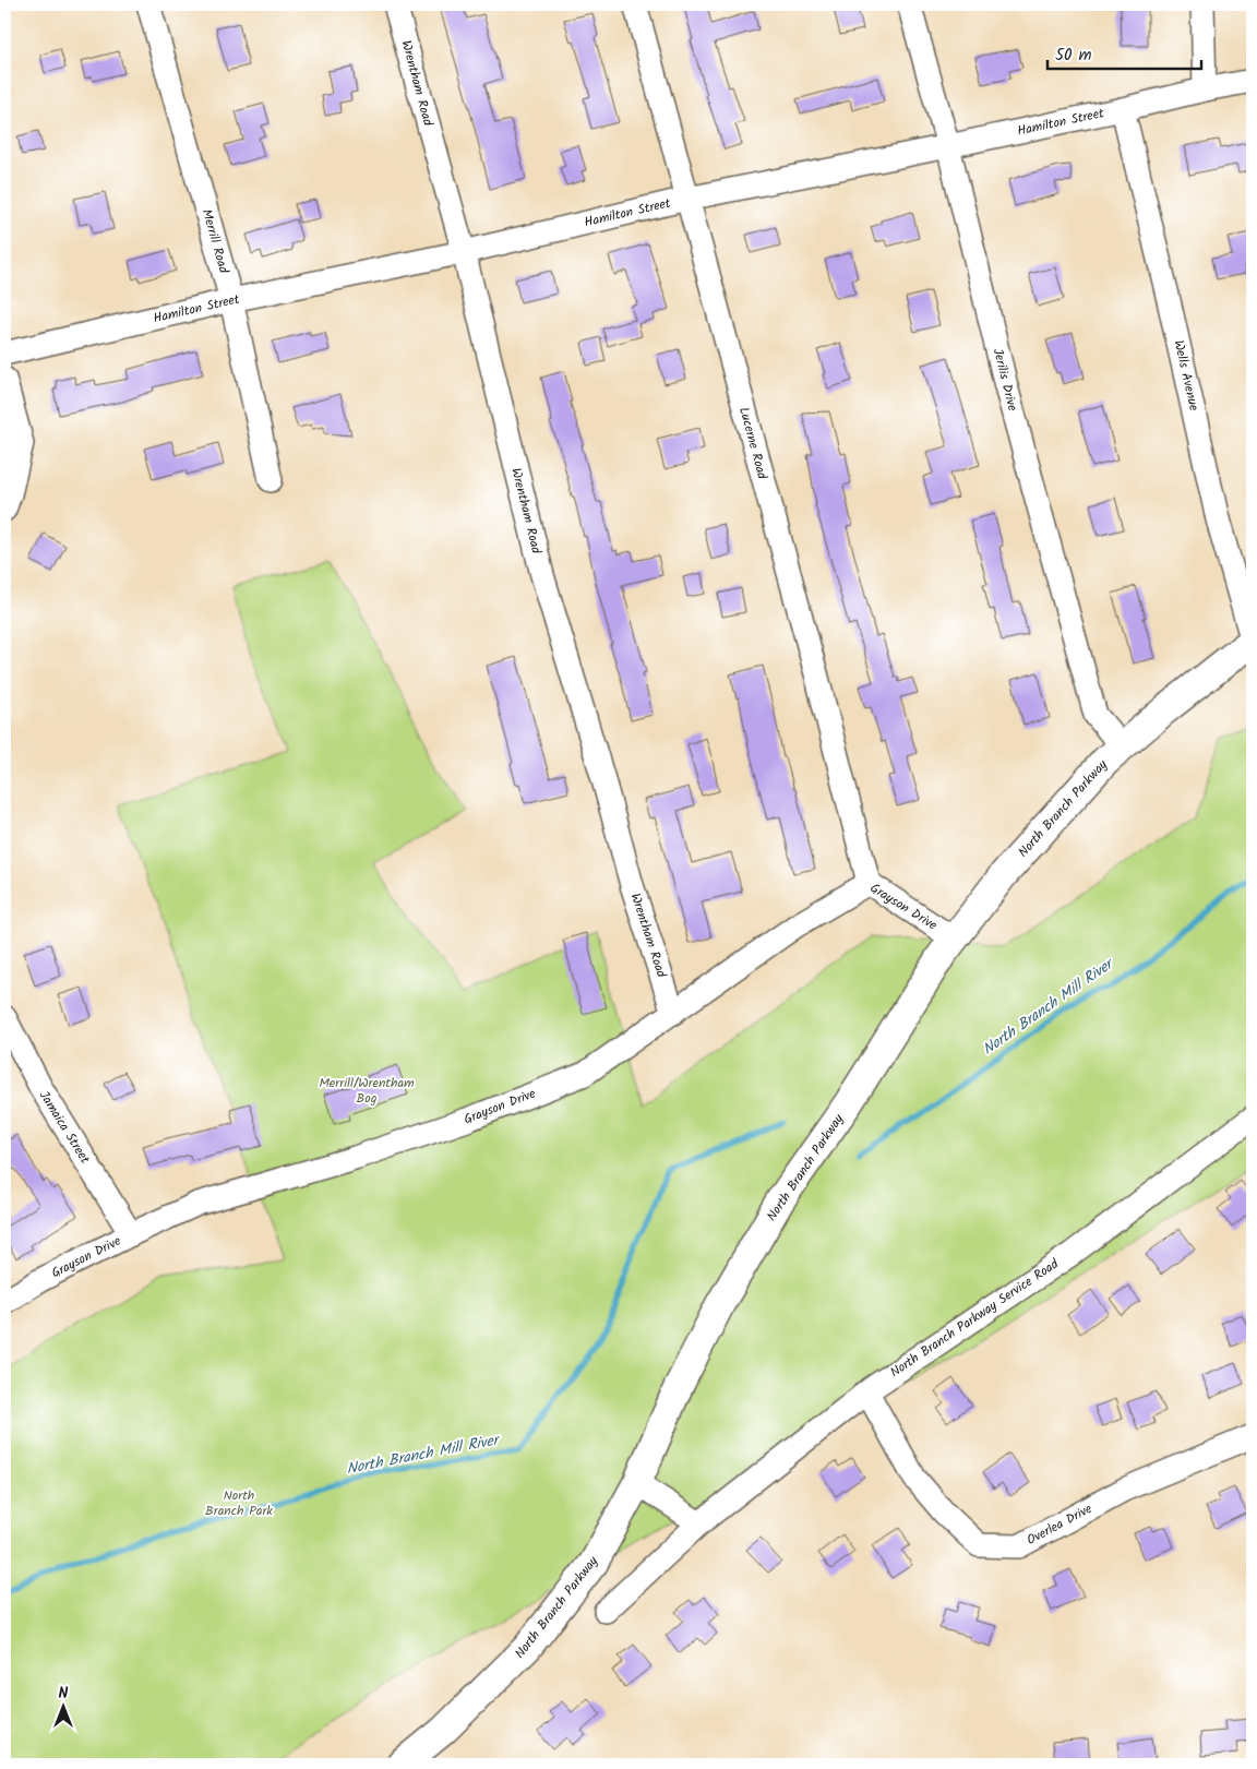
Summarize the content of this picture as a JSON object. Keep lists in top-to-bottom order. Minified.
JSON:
{"streets":{"street":["Wrentham Road","Hamilton Street","Merrill Road","Wells Avenue","Jerilis Drive","Lucerne Road","North Branch Parkway","Grayson Drive","Jamaica Street","North Branch Parkway Service Road","Overlea Drive"]},"crossings":[["Wrentham Road","Hamilton Street"],["Wrentham Road","Grayson Drive"],["Hamilton Street","Merrill Road"],["Hamilton Street","Wells Avenue"],["Hamilton Street","Jerilis Drive"],["Hamilton Street","Lucerne Road"],["Wells Avenue","North Branch Parkway"],["Jerilis Drive","North Branch Parkway"],["Lucerne Road","Grayson Drive"],["North Branch Parkway","Grayson Drive"],["Grayson Drive","Jamaica Street"],["North Branch Parkway Service Road","Overlea Drive"]],"water":["North Branch Mill River"],"parks":["Merrill/Wrentham Bog","North Branch Park"],"scale_bar":"50 m","north":"top"}
